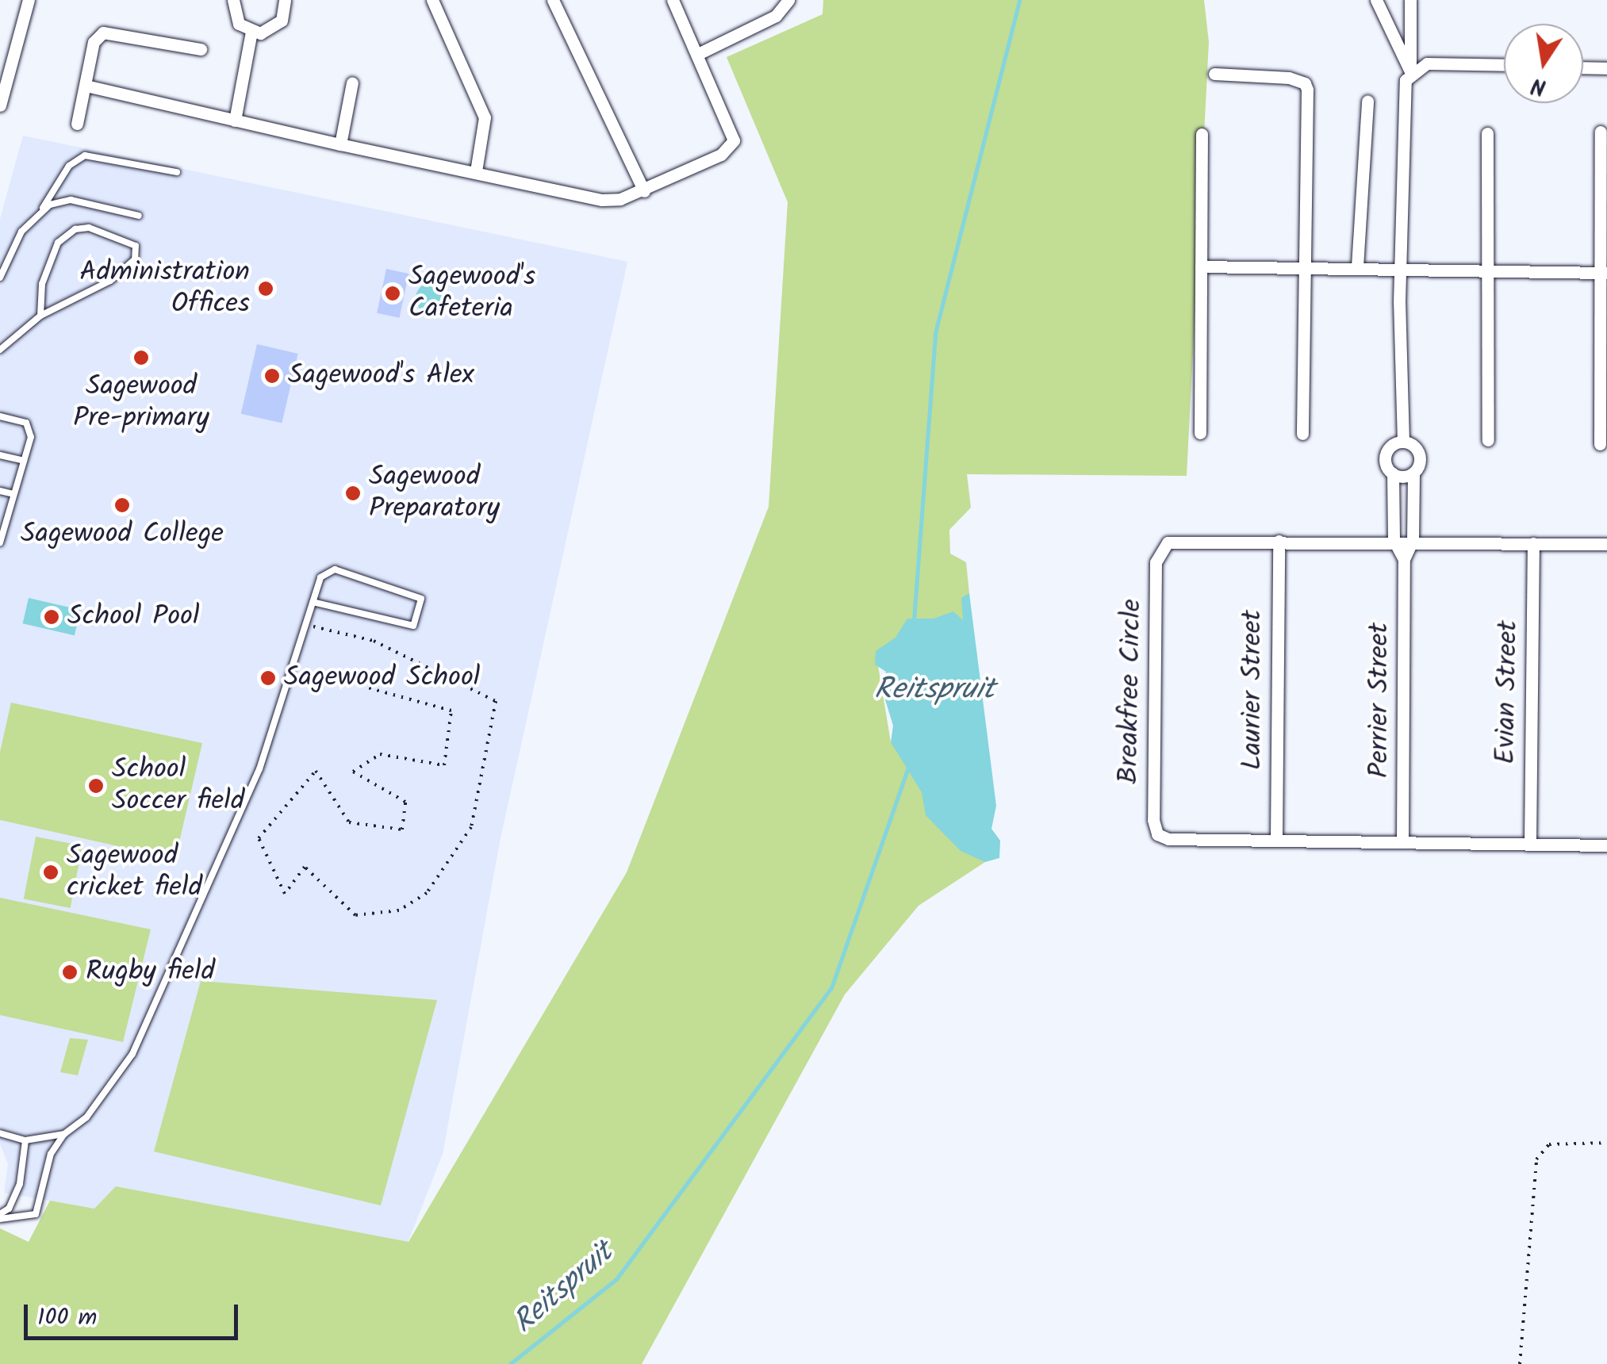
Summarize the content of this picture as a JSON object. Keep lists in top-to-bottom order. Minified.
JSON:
{"streets":{"street":["Laurier Street","Breakfree Circle","Evian Street","Perrier Street"]},"crossings":[["Laurier Street","Breakfree Circle"],["Breakfree Circle","Evian Street"],["Breakfree Circle","Perrier Street"]],"water":["Reitspruit"],"places":["Administration Offices","Sagewood's Cafeteria","Sagewood Pre-primary","Sagewood's Alex","Sagewood Preparatory","Sagewood College","School Pool","Sagewood School","School Soccer field","Sagewood cricket field","Rugby field"],"scale_bar":"100 m","north":"bottom"}
